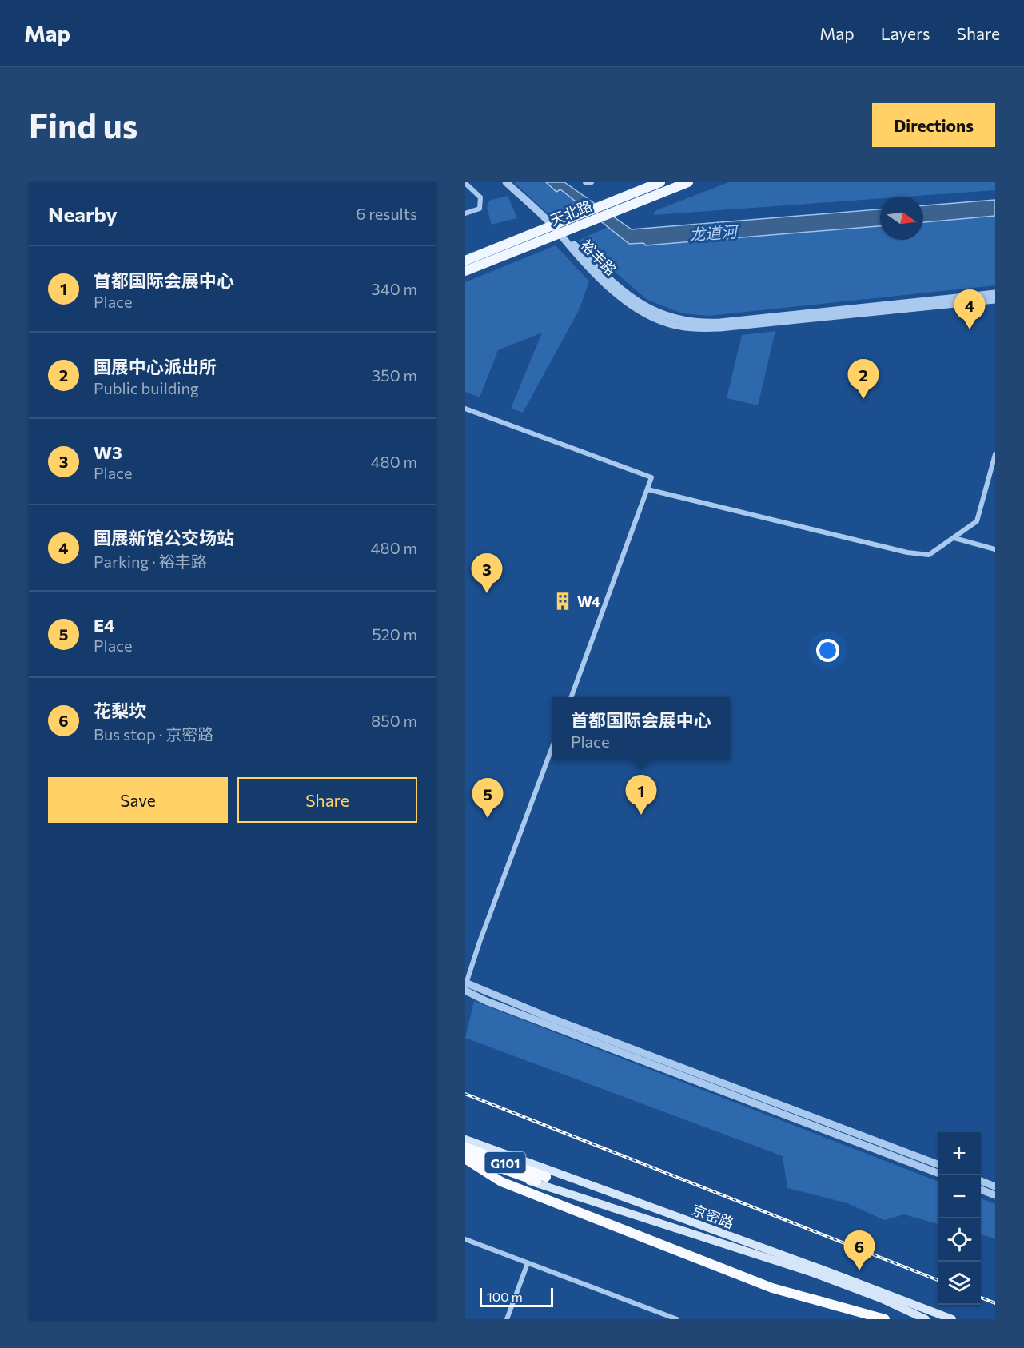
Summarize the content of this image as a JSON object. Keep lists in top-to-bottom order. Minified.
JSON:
{"streets":{"highway":["G101"],"main road":["天北路","京密路"],"street":["裕丰路"]},"crossings":[["天北路","裕丰路"],["G101","京密路"]],"water":["龙道河"],"places":{"building":["W4"]},"scale_bar":"100 m","north":"right","page":{"header":"Map","nav":["Map","Layers","Share"],"buttons":["Directions",["Save","Share"]],"title":"Find us","heading":["Nearby","6 results"],"list":[{"mark":"1","name":"首都国际会展中心","note":"Place","value":"340 m"},{"mark":"2","name":"国展中心派出所","note":"Public building","value":"350 m"},{"mark":"3","name":"W3","note":"Place","value":"480 m"},{"mark":"4","name":"国展新馆公交场站","note":"Parking · 裕丰路","value":"480 m"},{"mark":"5","name":"E4","note":"Place","value":"520 m"},{"mark":"6","name":"花梨坎","note":"Bus stop · 京密路","value":"850 m"}],"pins":["4","2","3","1","5","6"],"popup":["首都国际会展中心","Place"],"map_buttons":["+","−"],"scale":"100 m"}}
